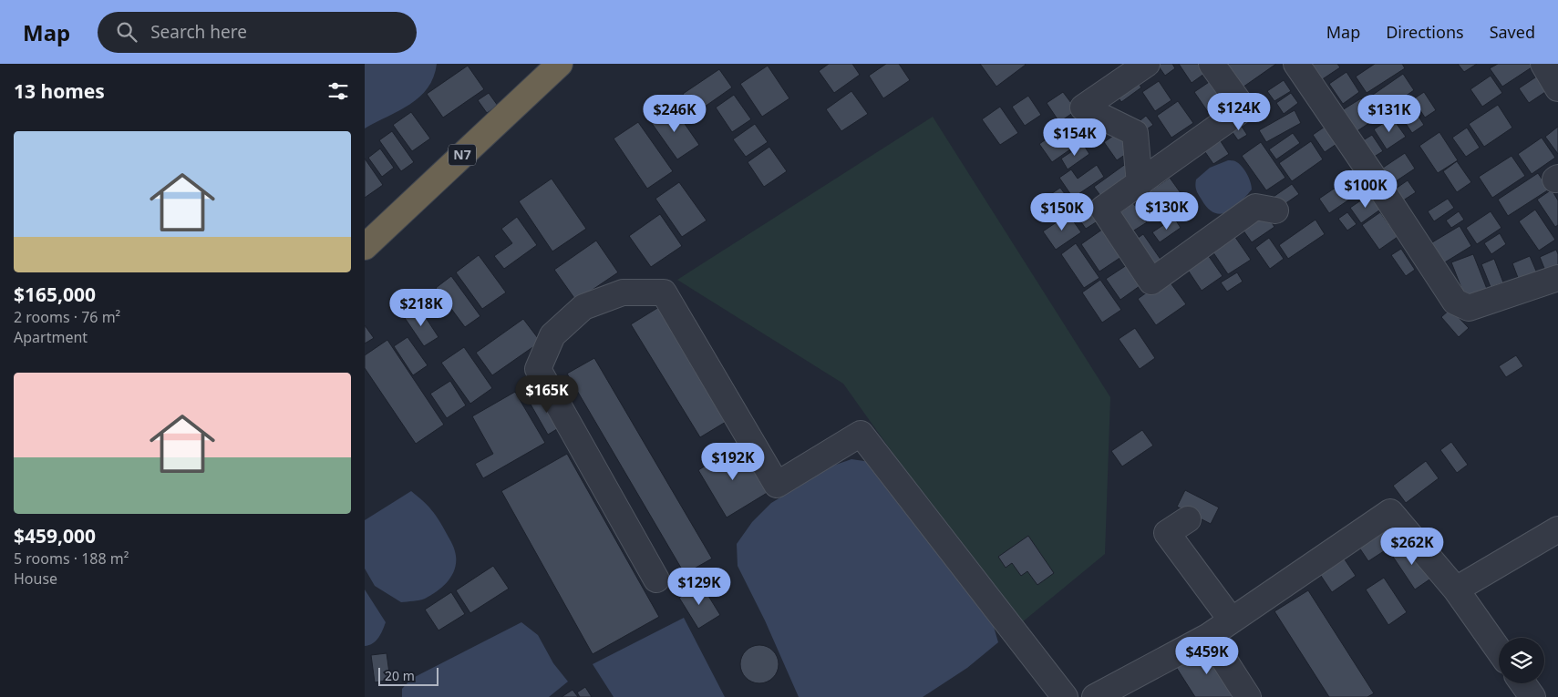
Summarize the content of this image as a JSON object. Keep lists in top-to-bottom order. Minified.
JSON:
{"streets":{"highway":["N7"]},"scale_bar":"20 m","page":{"header":"Map","search":"Search here","nav":["Map","Directions","Saved"],"heading":"13 homes","price":["$124K","$246K","$131K","$154K","$100K","$130K","$150K","$218K","$165K","$192K","$262K","$129K","$459K"],"list":[{"name":"$165,000","note":"2 rooms · 76 m² · Apartment"},{"name":"$459,000","note":"5 rooms · 188 m² · House"}],"scale":"20 m"}}
